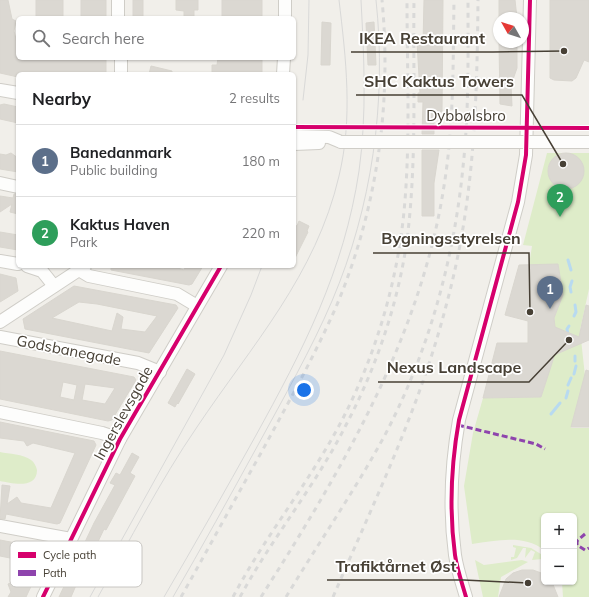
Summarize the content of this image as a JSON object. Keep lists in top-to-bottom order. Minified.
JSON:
{"streets":{"street":["Dybbølsbro","Godsbanegade","Ingerslevsgade"]},"crossings":[["Godsbanegade","Ingerslevsgade"]],"places":["IKEA Restaurant","SHC Kaktus Towers","Bygningsstyrelsen","Nexus Landscape","Trafiktårnet Øst"],"legend":["Cycle path","Path"],"north":"top left","page":{"search":"Search here","heading":["Nearby","2 results"],"list":[{"mark":"1","name":"Banedanmark","note":"Public building","value":"180 m"},{"mark":"2","name":"Kaktus Haven","note":"Park","value":"220 m"}],"pins":["2","1"],"map_buttons":["+","−"]}}
